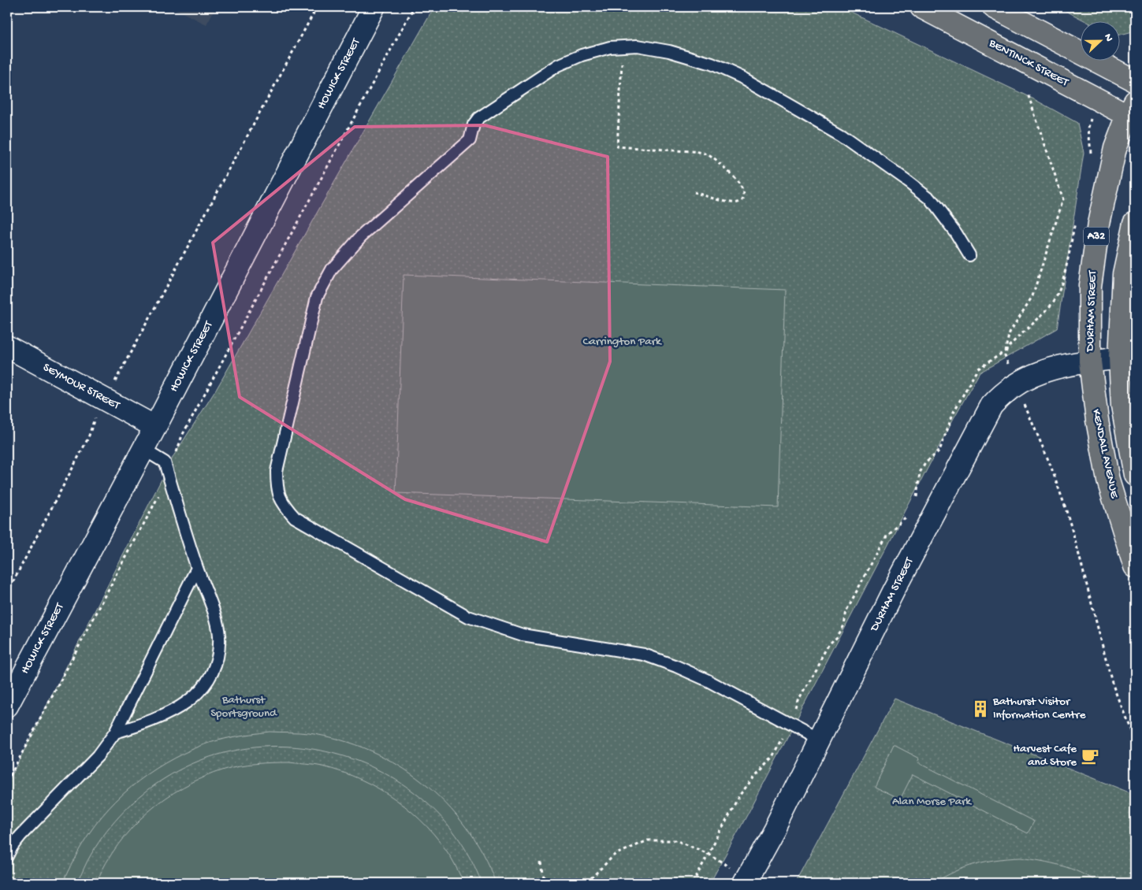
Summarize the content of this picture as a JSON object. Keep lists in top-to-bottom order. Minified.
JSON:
{"streets":{"main road":["BENTINCK STREET","A32","DURHAM STREET","KENDALL AVENUE"],"street":["HOWICK STREET","SEYMOUR STREET"]},"crossings":[["BENTINCK STREET","DURHAM STREET"],["HOWICK STREET","SEYMOUR STREET"],["DURHAM STREET","KENDALL AVENUE"]],"parks":["Carrington Park","Bathurst Sportsground","Alan Morse Park"],"places":{"building":["Bathurst Visitor Information Centre"],"cafe":["Harvest Cafe and Store"]},"north":"right"}
